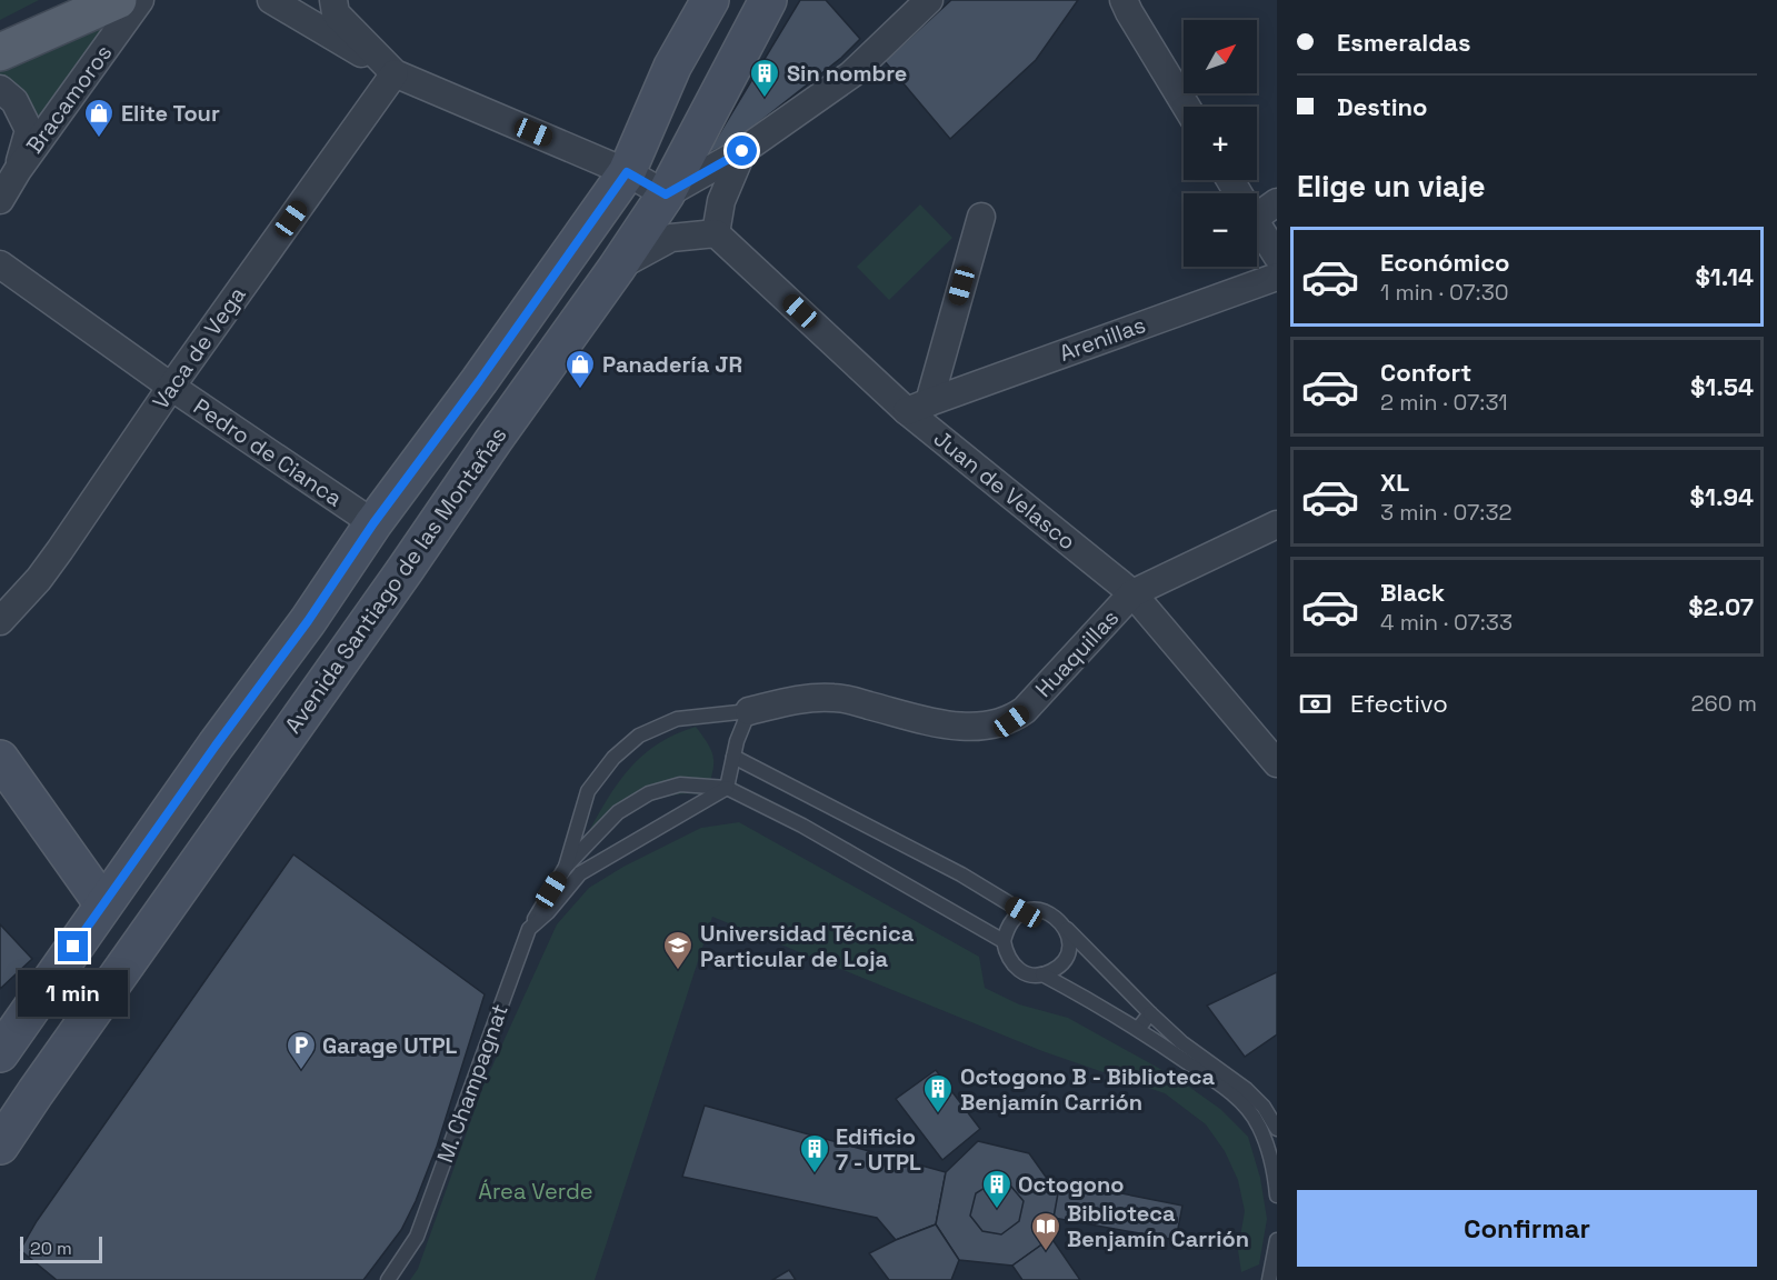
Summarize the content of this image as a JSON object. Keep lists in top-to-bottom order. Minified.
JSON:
{"streets":{"main road":["Avenida Santiago de las Montañas"],"street":["Bracamoros","Arenillas","Vaca de Vega","Pedro de Cianca","Juan de Velasco","Huaquillas"],"lane":["M. Champagnat"]},"crossings":[["Arenillas","Juan de Velasco"],["Vaca de Vega","Pedro de Cianca"],["Juan de Velasco","Huaquillas"],["Huaquillas","M. Champagnat"]],"parks":["Área Verde"],"places":{"building":["Sin nombre","Octogono B - Biblioteca Benjamín Carrión","Edificio 7 - UTPL","Octogono"],"shop":["Elite Tour","Panadería JR"],"school or university":["Universidad Técnica Particular de Loja"],"parking":["Garage UTPL"],"library":["Biblioteca Benjamín Carrión"]},"scale_bar":"20 m","north":"top right","page":{"banner":["Esmeraldas","Destino"],"map_buttons":["+","−"],"heading":"Elige un viaje","list":[{"name":"Económico","note":"1 min · 07:30","value":"$1.14"},{"name":"Confort","note":"2 min · 07:31","value":"$1.54"},{"name":"XL","note":"3 min · 07:32","value":"$1.94"},{"name":"Black","note":"4 min · 07:33","value":"$2.07"}],"pay":["Efectivo","260 m"],"bubble":"1 min","buttons":"Confirmar","scale":"20 m"}}
